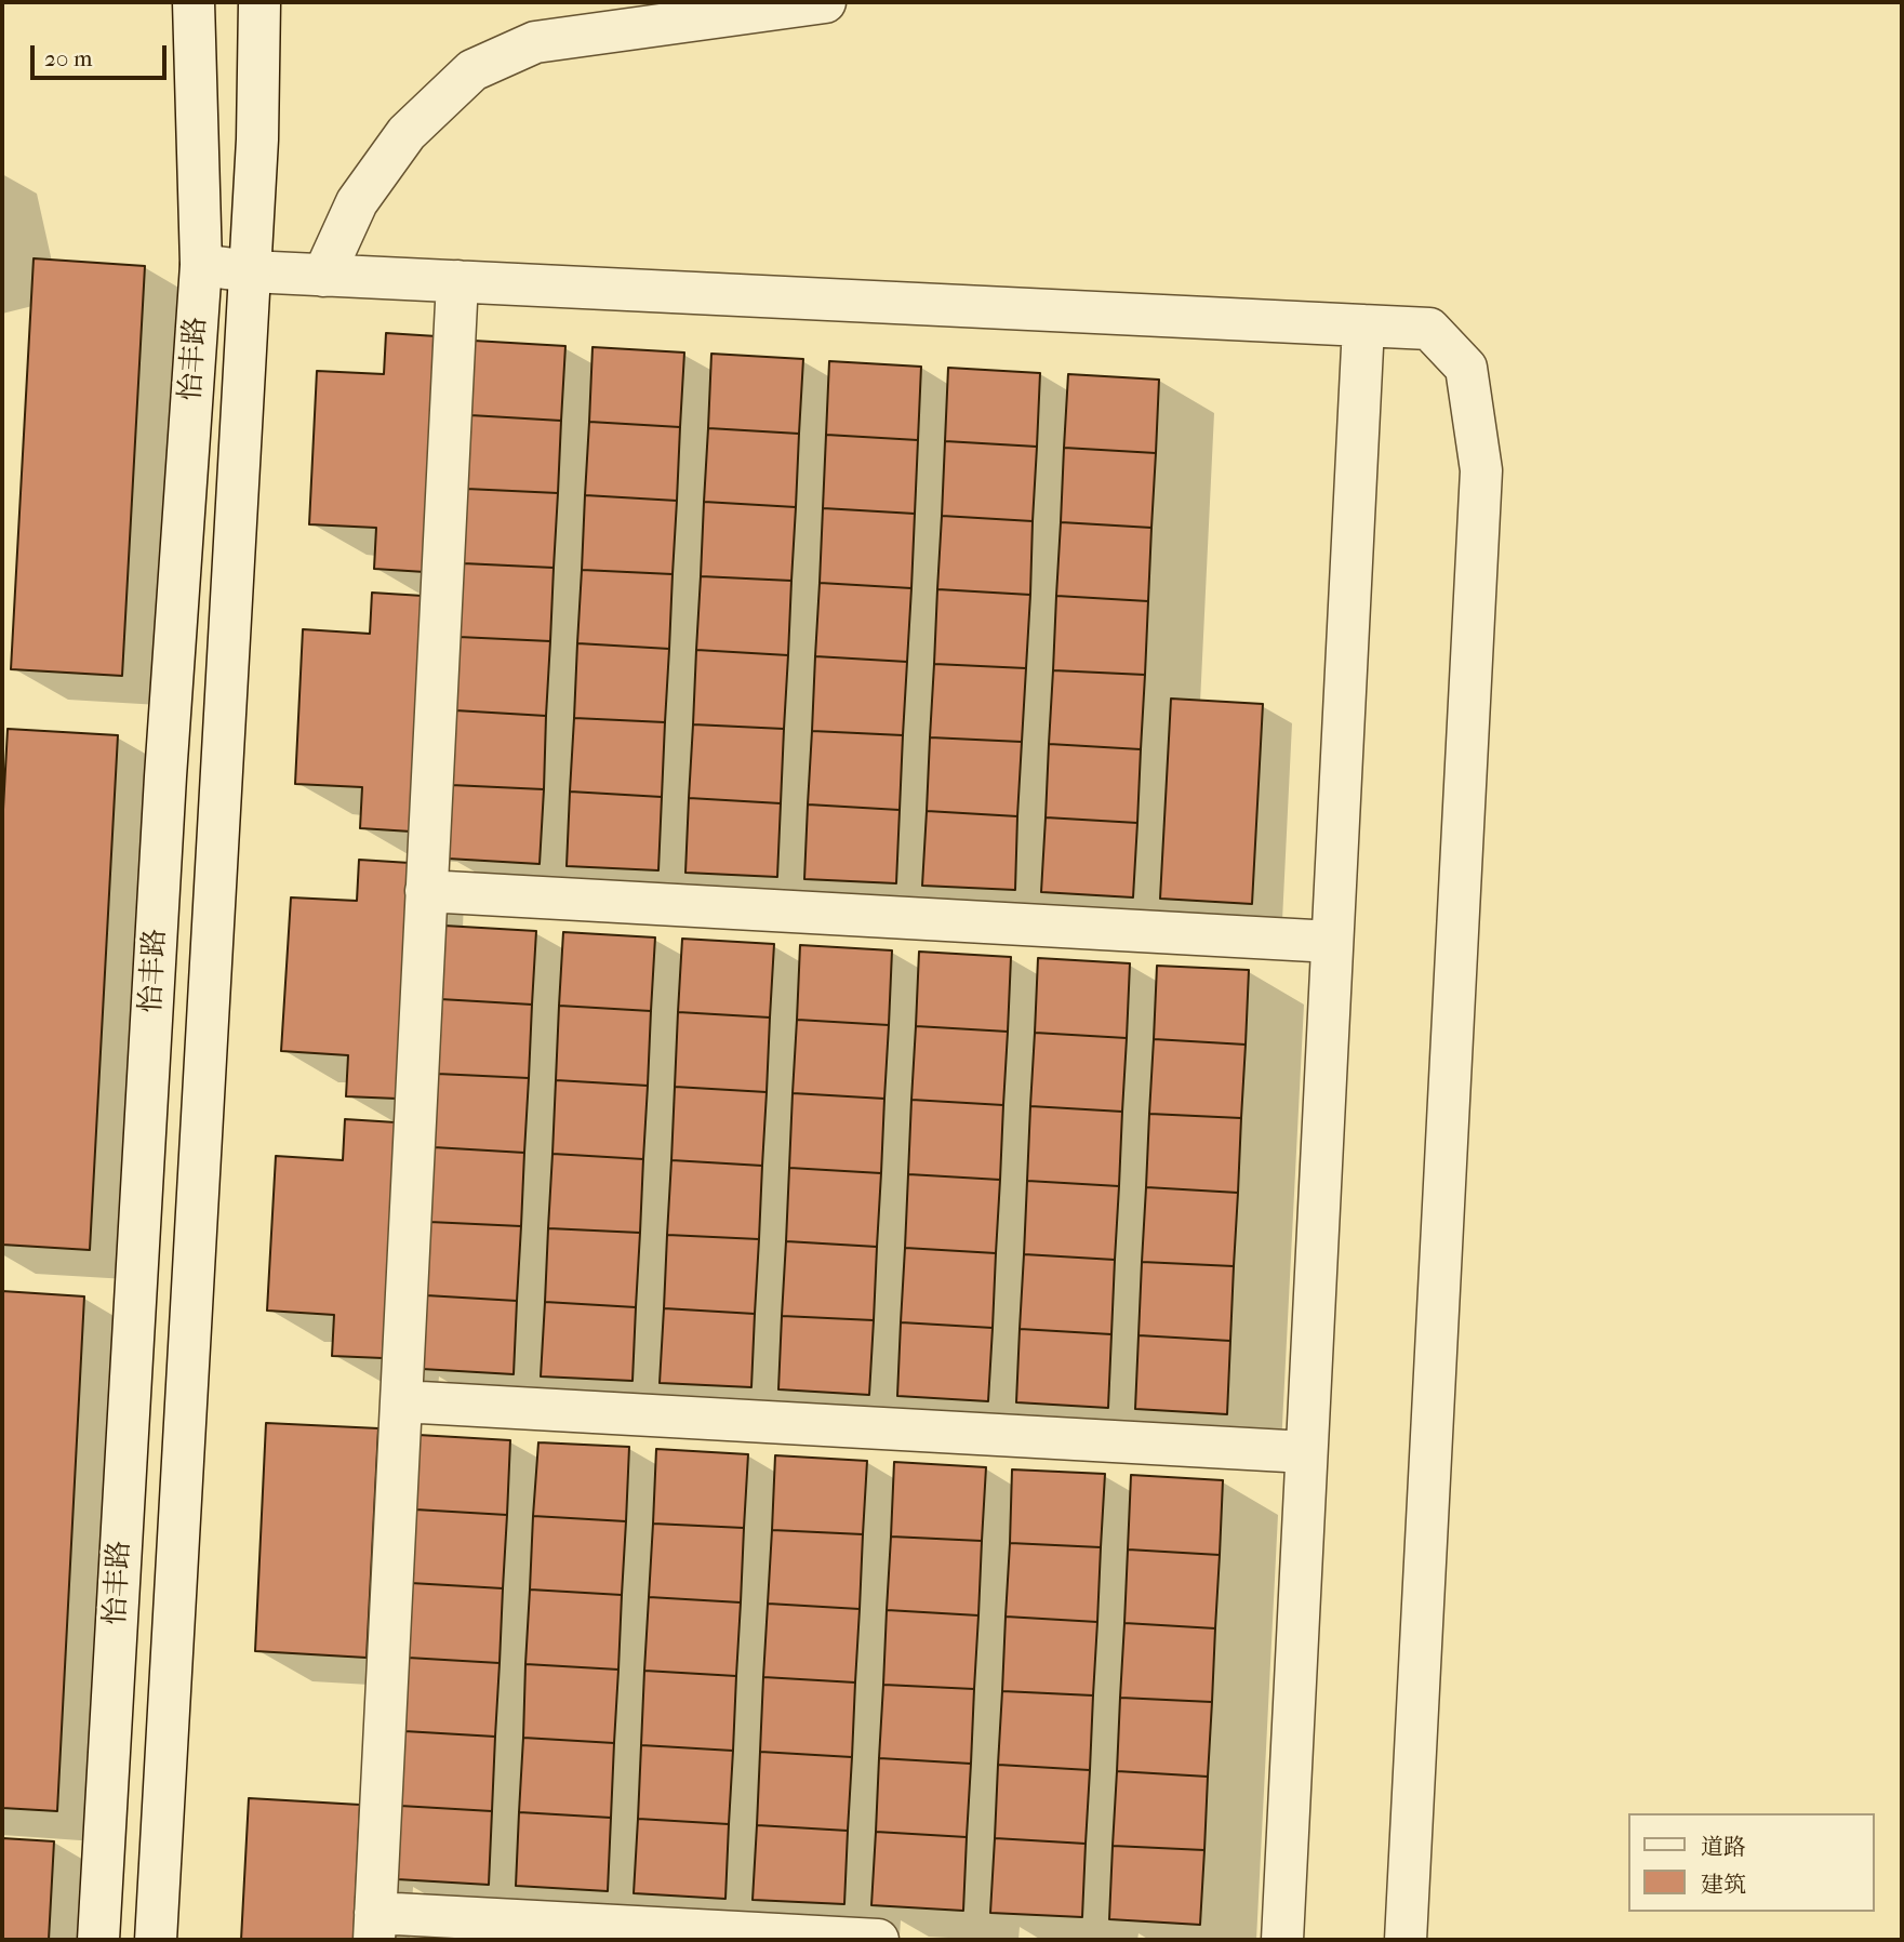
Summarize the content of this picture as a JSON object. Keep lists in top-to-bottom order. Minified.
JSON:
{"streets":{"street":["怡丰路"]},"legend":["道路","建筑"],"scale_bar":"20 m"}
